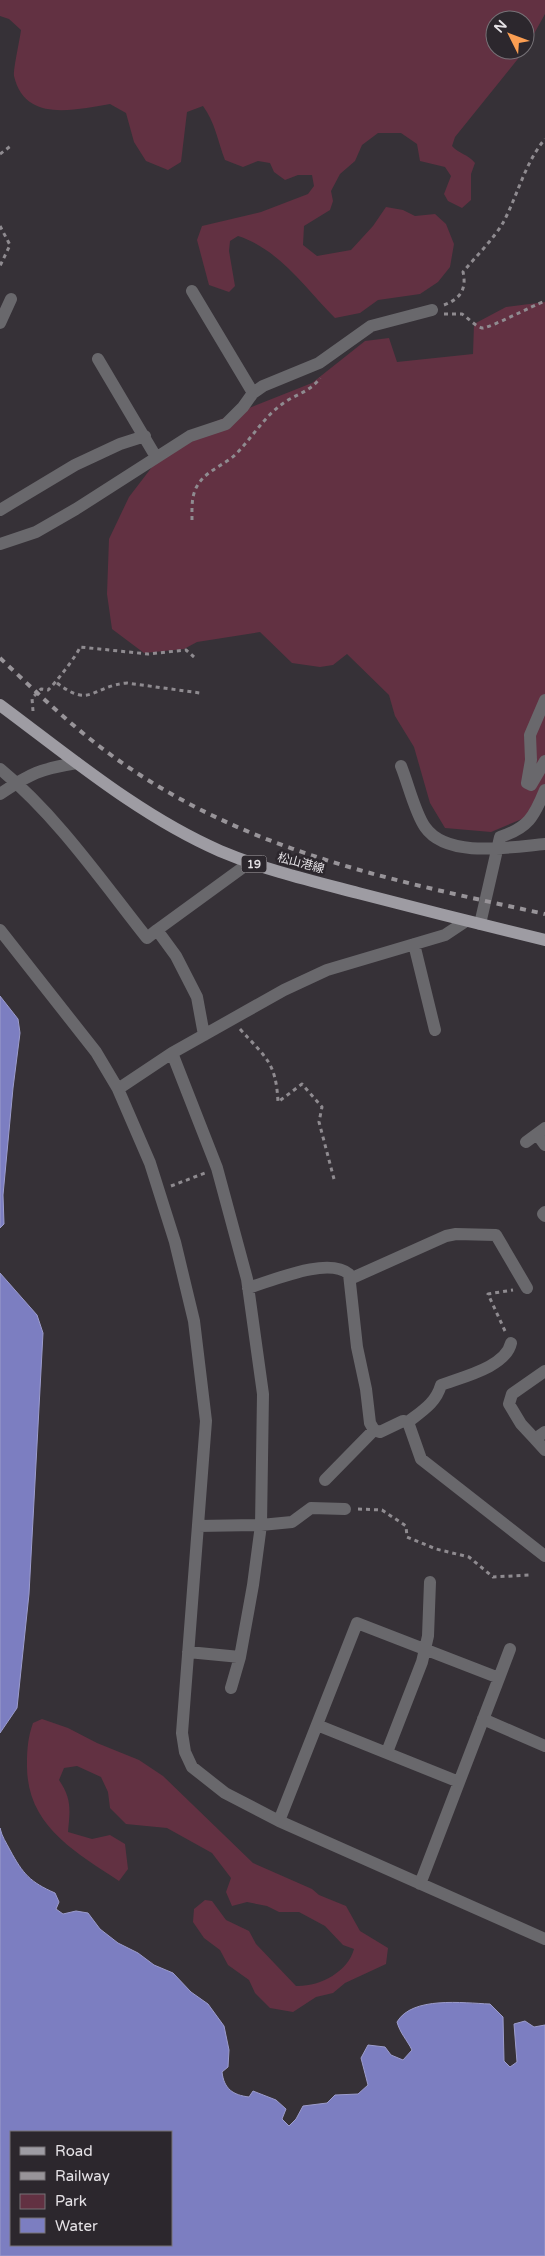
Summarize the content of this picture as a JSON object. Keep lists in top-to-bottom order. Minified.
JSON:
{"streets":{"main road":["松山港線","19"]},"legend":["Road","Railway","Park","Water"],"north":"top left"}
